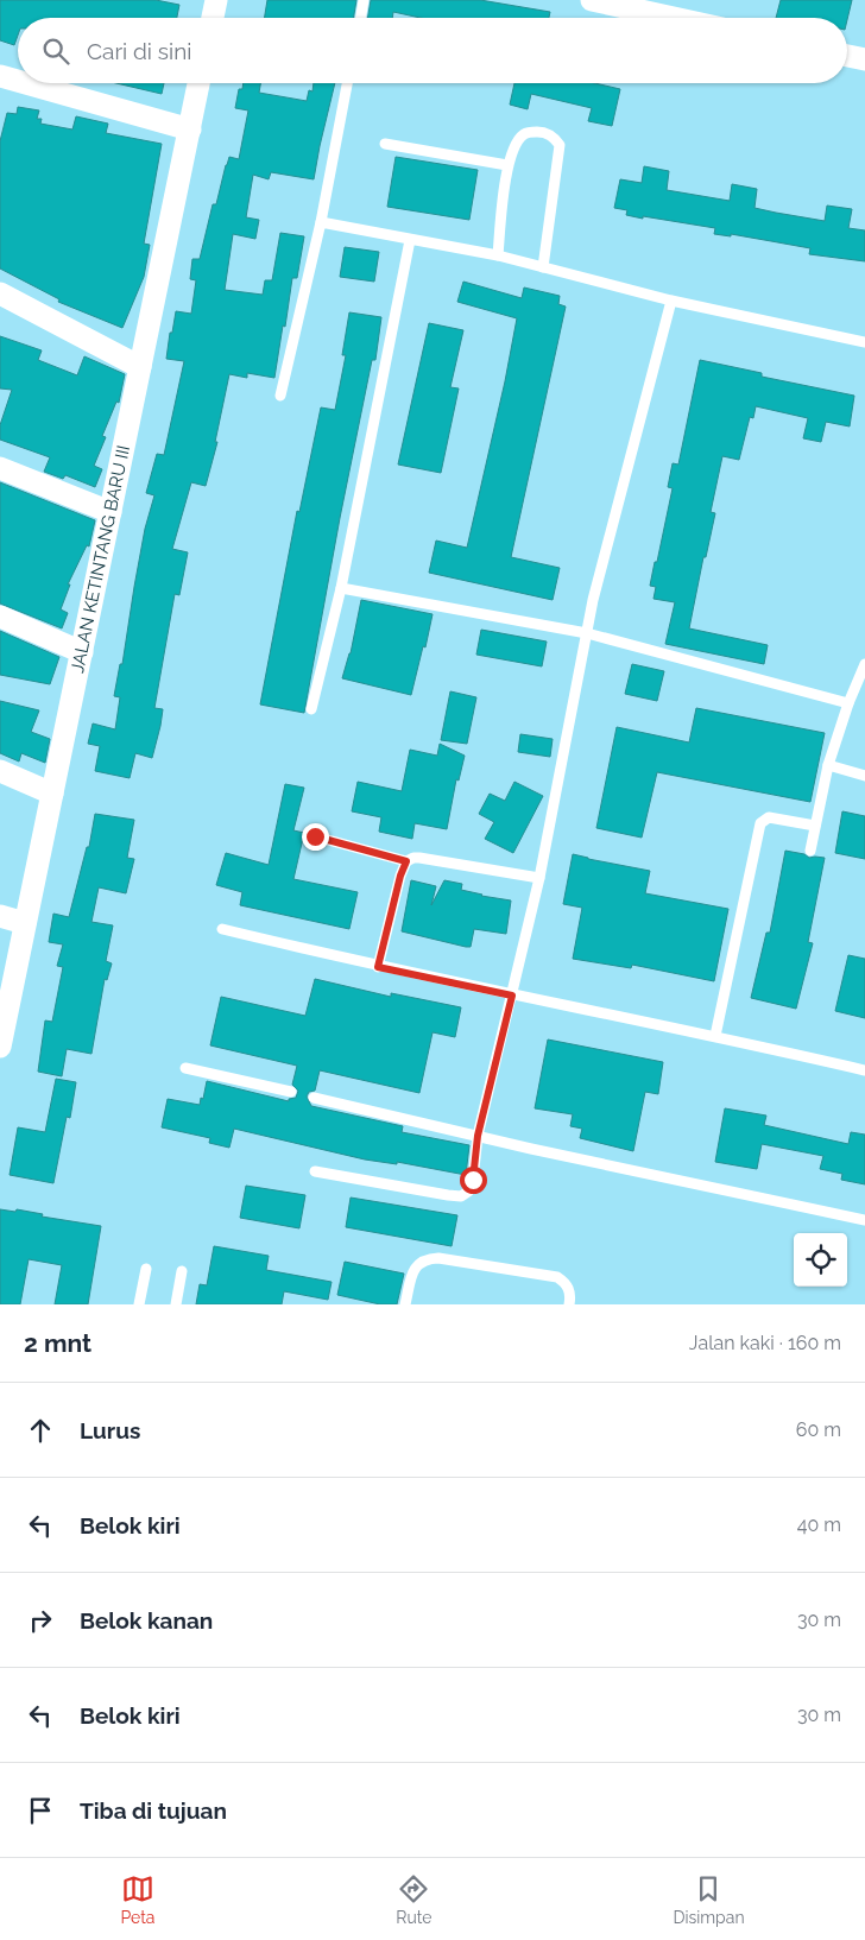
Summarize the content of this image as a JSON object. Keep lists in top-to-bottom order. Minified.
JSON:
{"streets":{"street":["JALAN KETINTANG BARU III"]},"page":{"search":"Cari di sini","heading":["2 mnt","Jalan kaki · 160 m"],"list":[["Lurus","60 m"],["Belok kiri","40 m"],["Belok kanan","30 m"],["Belok kiri","30 m"],"Tiba di tujuan"],"nav":["Peta","Rute","Disimpan"]}}
